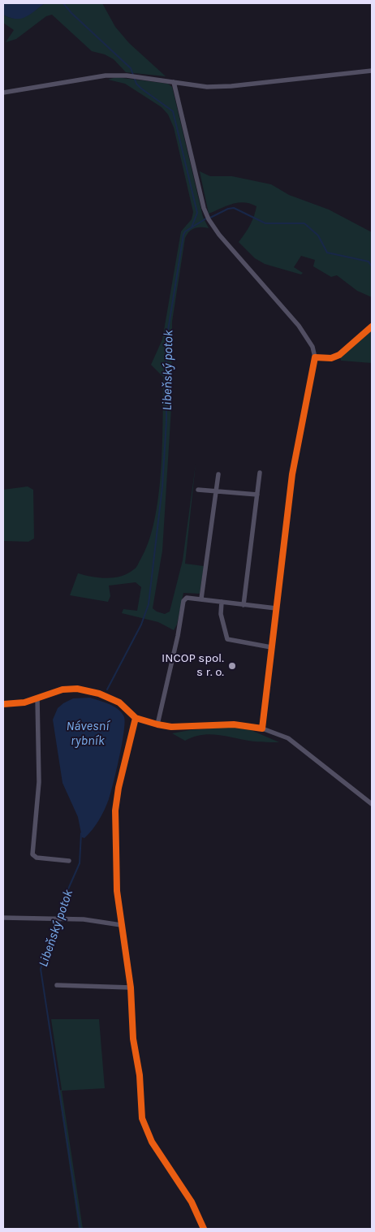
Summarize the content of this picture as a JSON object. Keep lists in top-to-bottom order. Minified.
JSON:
{"water":["Libeňský potok","Návesní rybník"],"places":["INCOP spol. s r. o."]}
